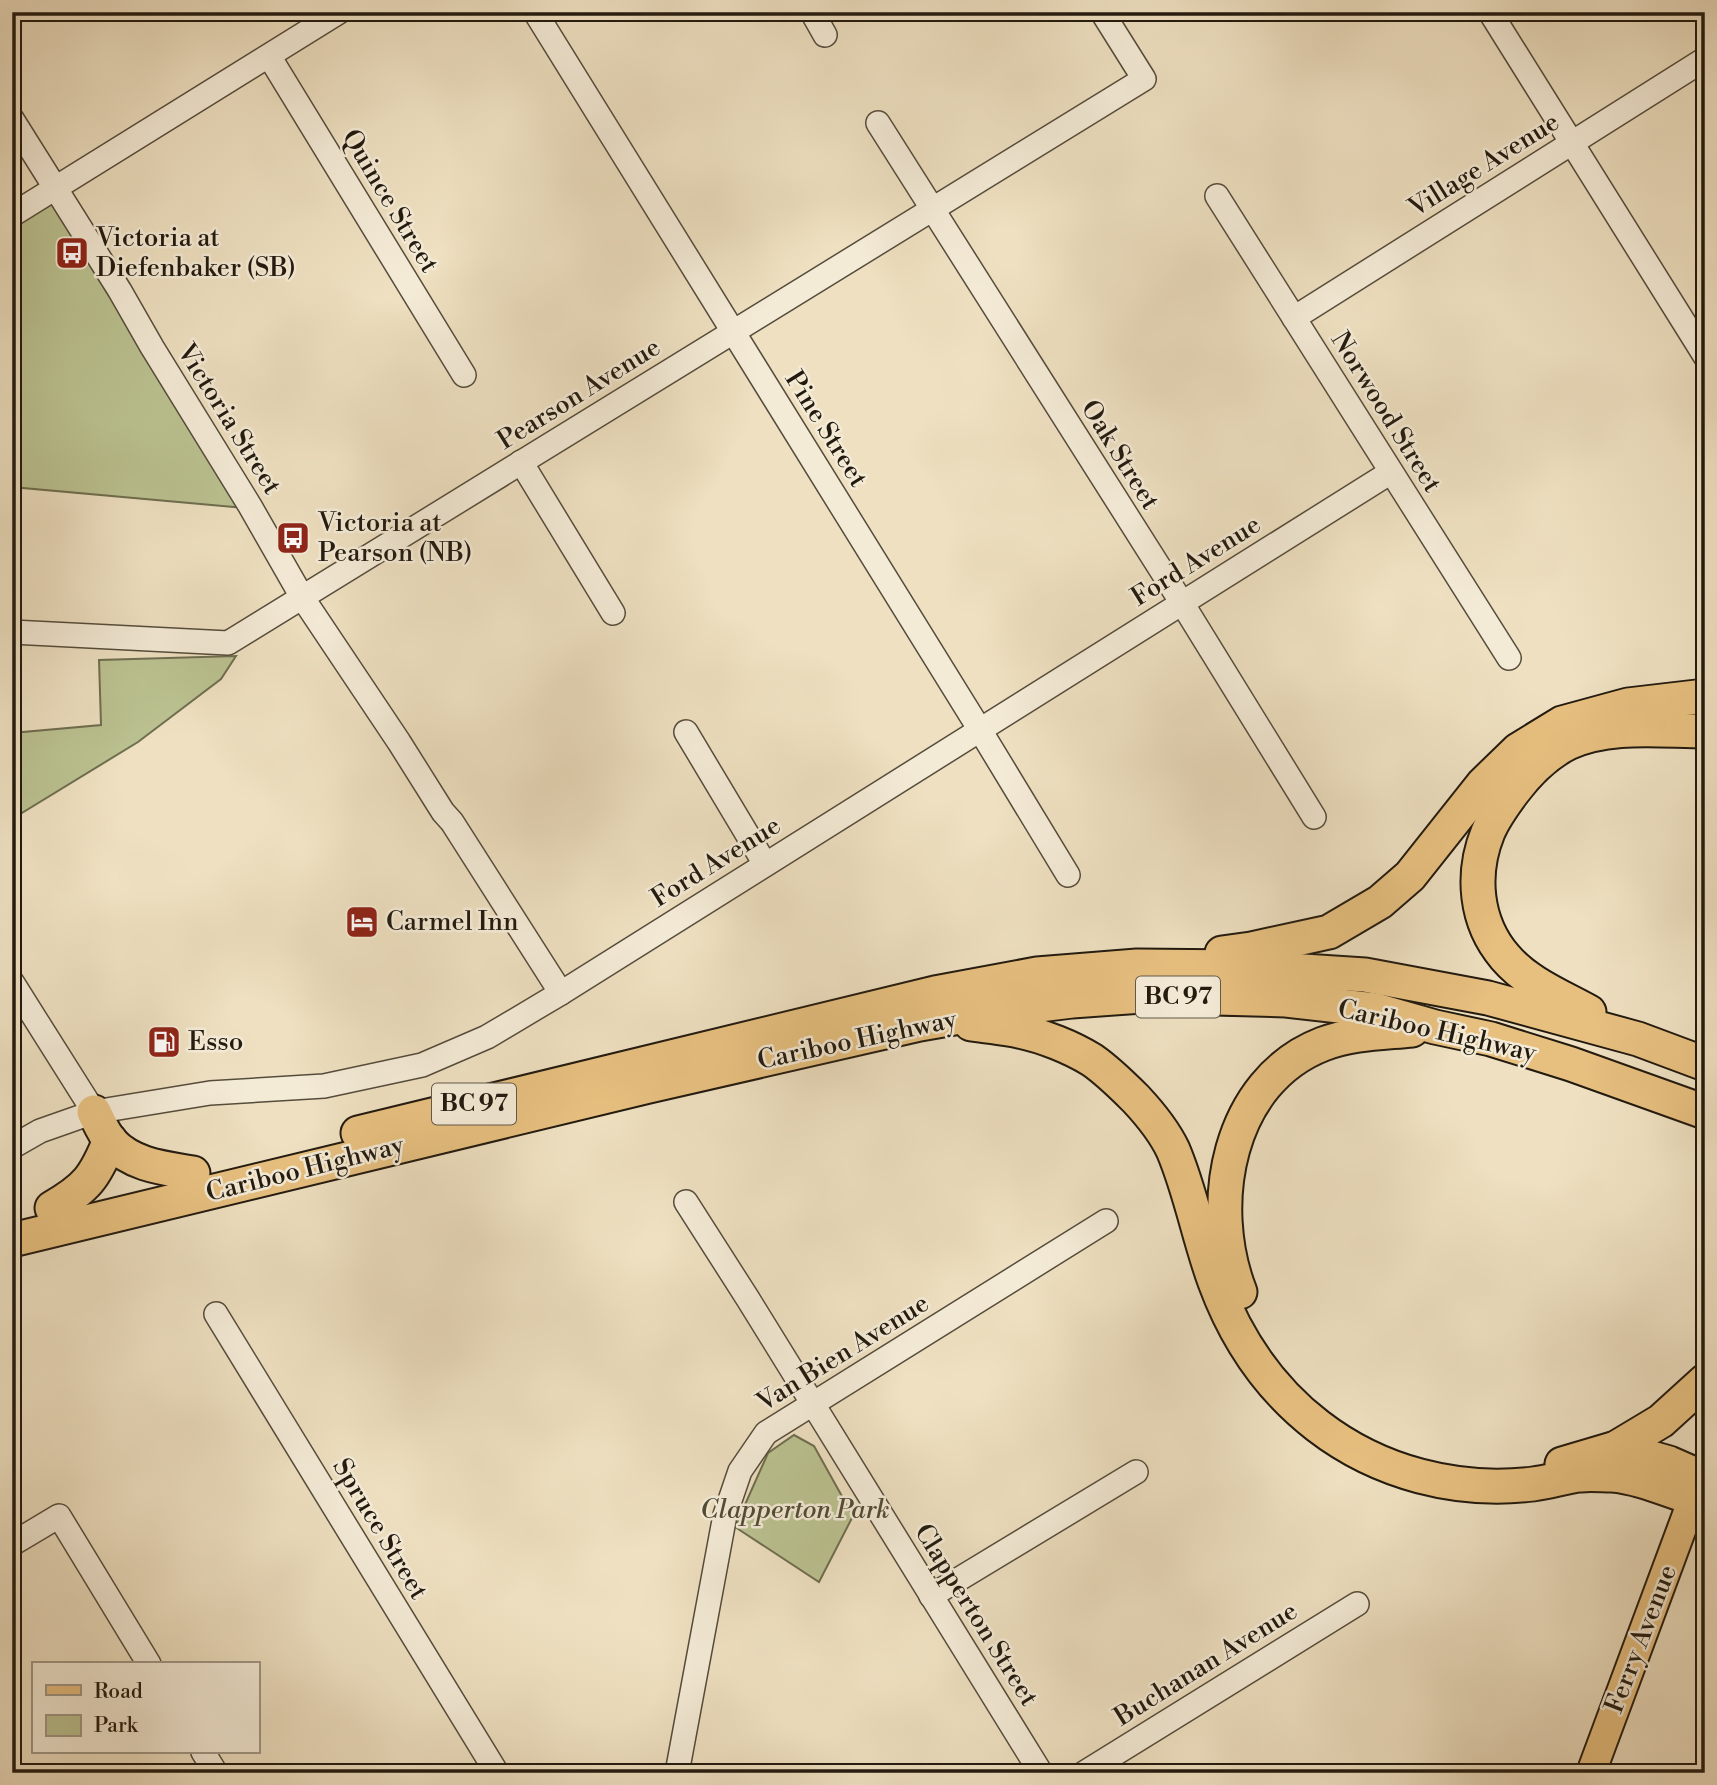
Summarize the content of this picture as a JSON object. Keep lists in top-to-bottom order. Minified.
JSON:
{"streets":{"highway":["BC 97","Cariboo Highway"],"main road":["Ferry Avenue"],"street":["Village Avenue","Quince Street","Pearson Avenue","Norwood Street","Victoria Street","Pine Street","Oak Street","Ford Avenue","Van Bien Avenue","Spruce Street","Clapperton Street","Buchanan Avenue"]},"crossings":[["Village Avenue","Norwood Street"],["Pearson Avenue","Victoria Street"],["Pearson Avenue","Pine Street"],["Pearson Avenue","Oak Street"],["Norwood Street","Ford Avenue"],["Victoria Street","Ford Avenue"],["Pine Street","Ford Avenue"],["Oak Street","Ford Avenue"],["Van Bien Avenue","Clapperton Street"]],"parks":["Clapperton Park"],"places":{"bus stop":["Victoria at Diefenbaker (SB)","Victoria at Pearson (NB)"],"hotel":["Carmel Inn"],"fuel station":["Esso"]},"legend":["Road","Park"]}
